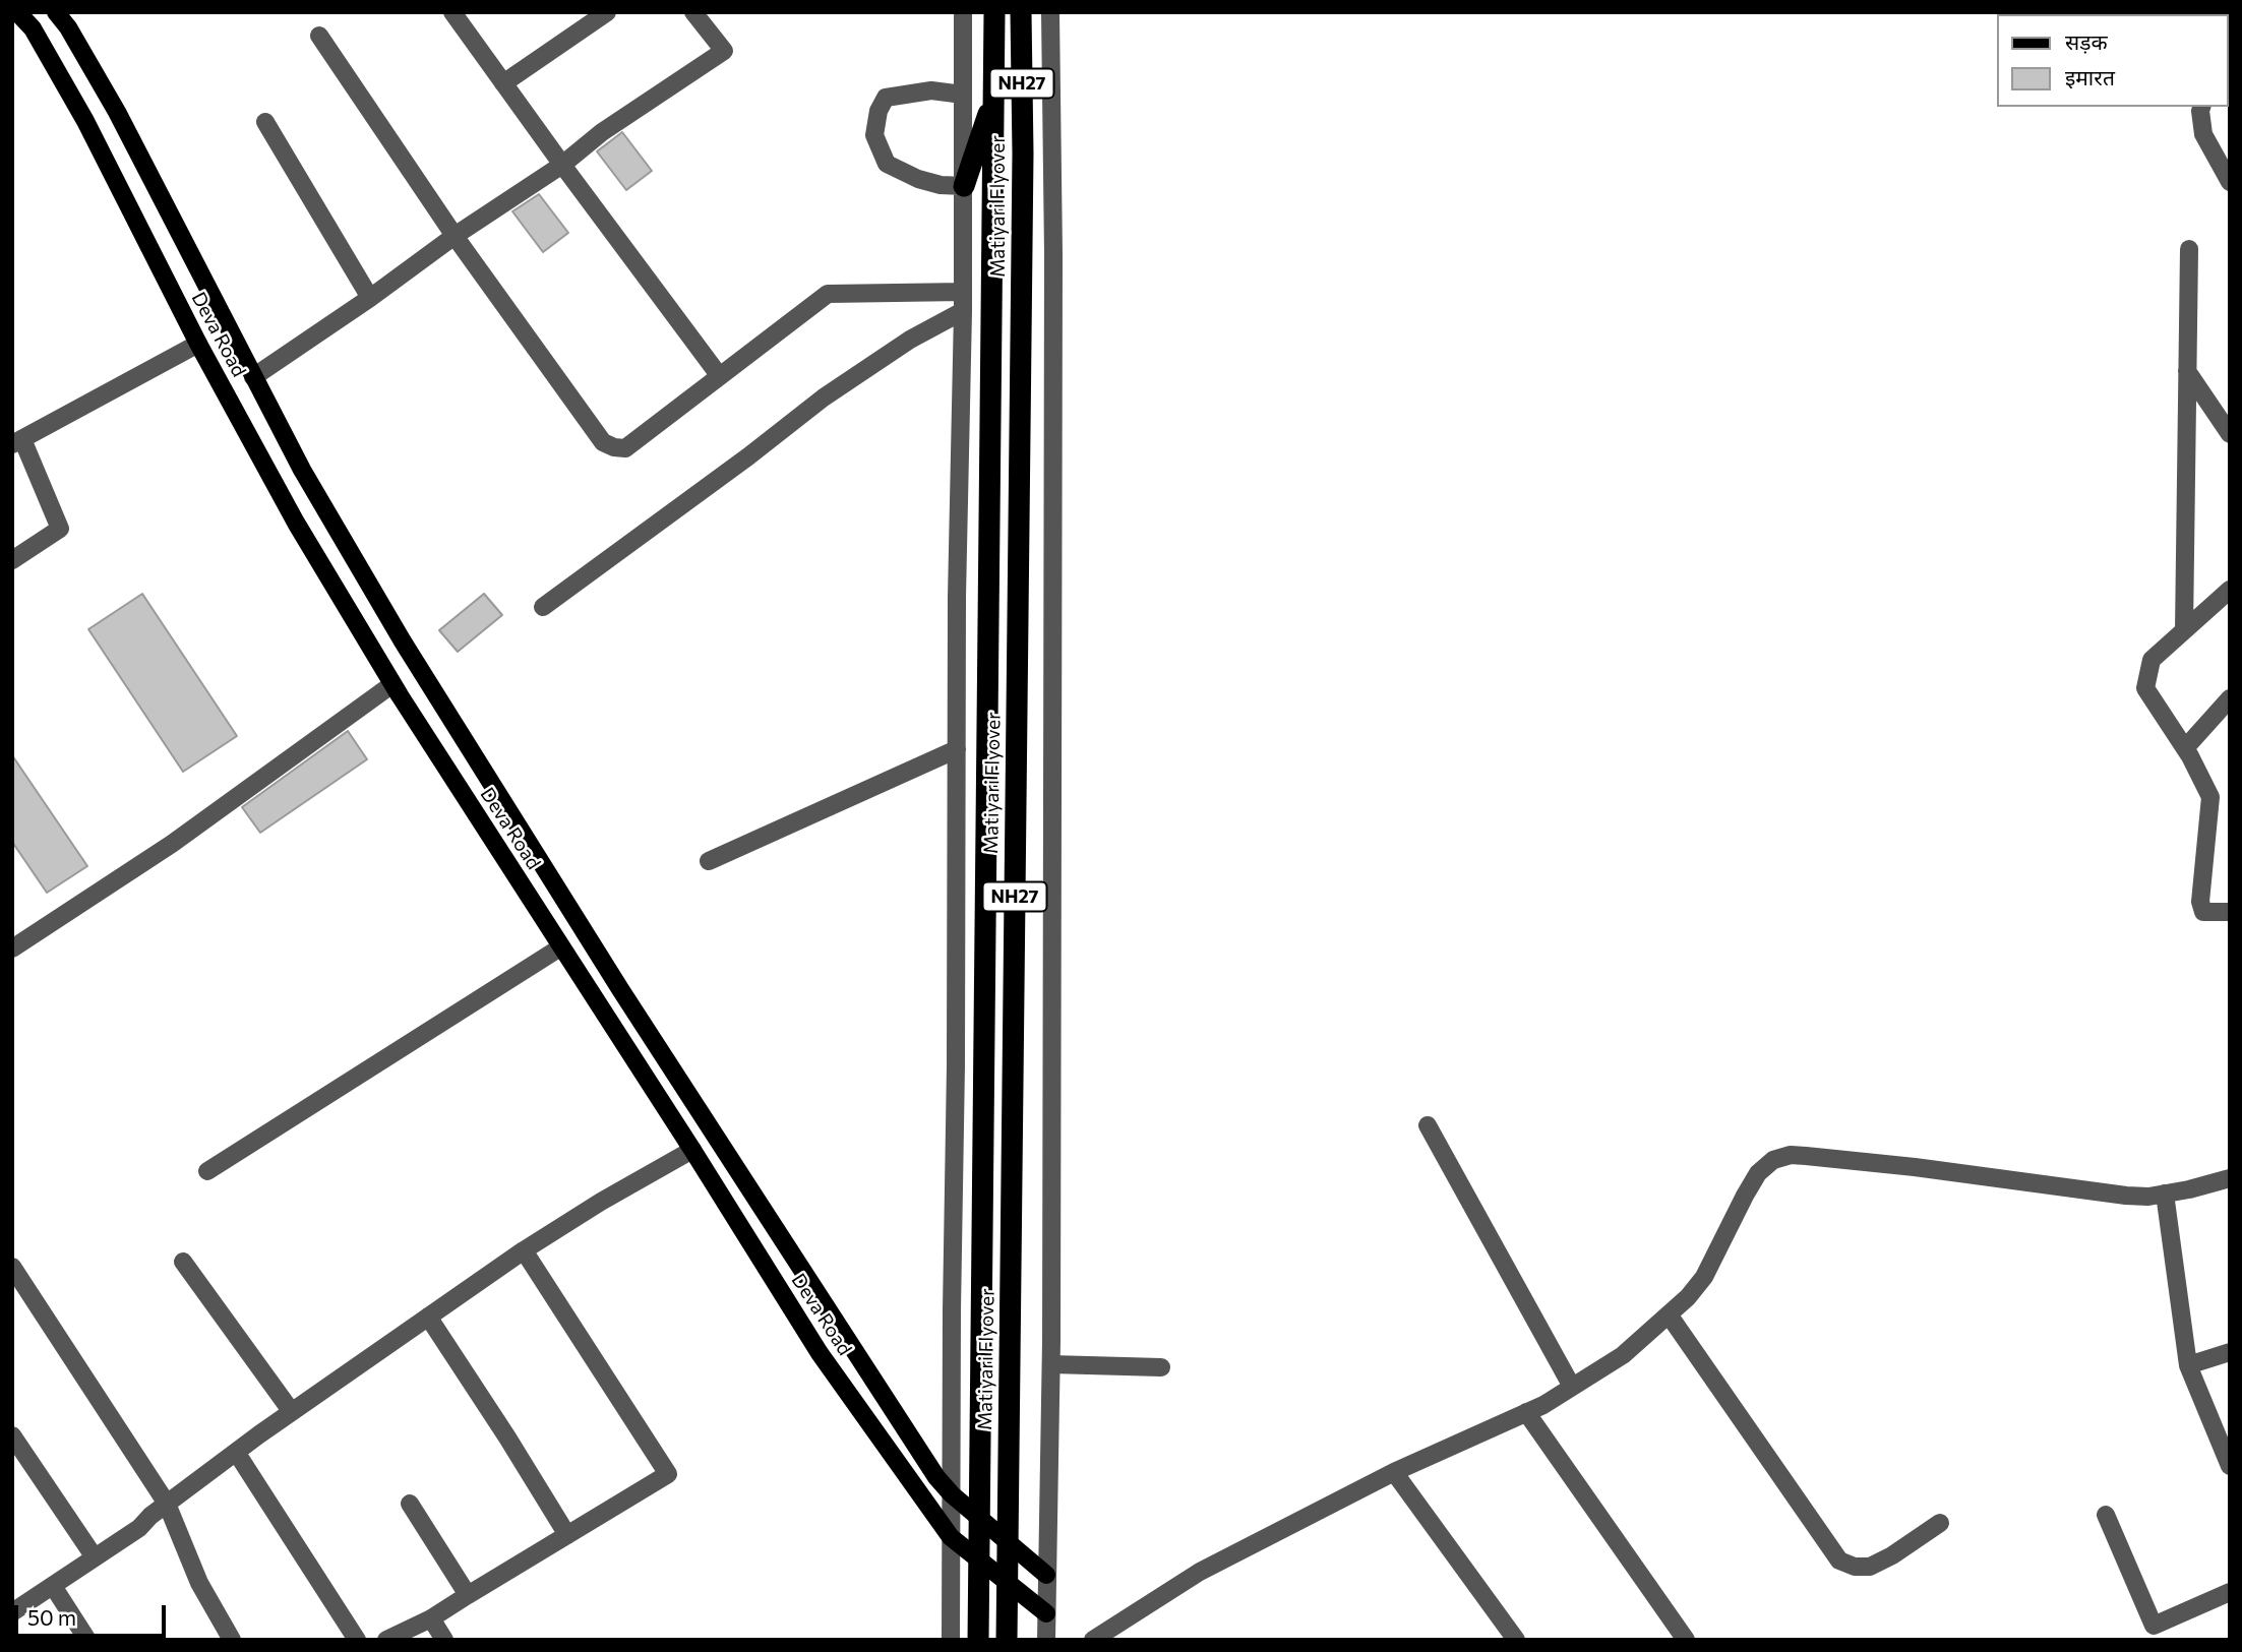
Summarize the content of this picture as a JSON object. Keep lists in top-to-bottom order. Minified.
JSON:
{"streets":{"highway":["NH27","Matiyari Flyover"],"main road":["Deva Road"]},"crossings":[["NH27","Matiyari Flyover"]],"legend":["सड़क","इमारत"],"scale_bar":"50 m"}
